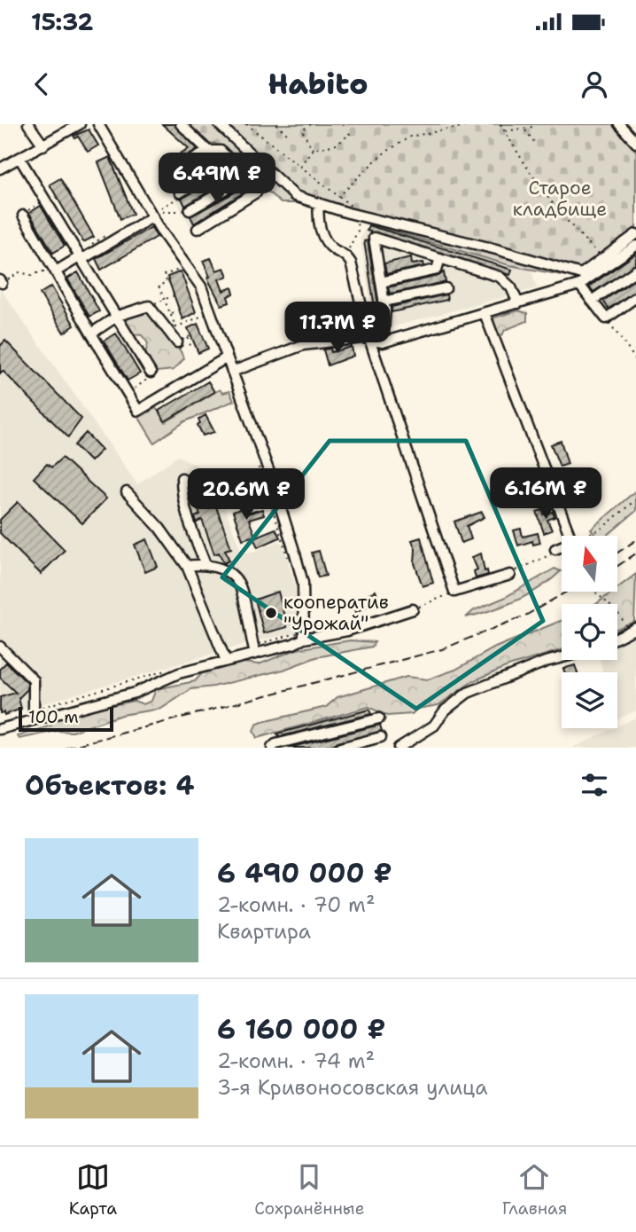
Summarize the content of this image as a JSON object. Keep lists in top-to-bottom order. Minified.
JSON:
{"parks":["Старое кладбище"],"places":["кооператив \"Урожай\""],"scale_bar":"100 m","north":"top","page":{"status":"15:32","header":"Habito","price":["6.49M ₽","11.7M ₽","6.16M ₽","20.6M ₽"],"scale":"100 m","heading":"Объектов: 4","list":[{"name":"6 490 000 ₽","note":"2-комн. · 70 m² · Квартира"},{"name":"6 160 000 ₽","note":"2-комн. · 74 m² · 3-я Кривоносовская улица"}],"tabs":["Карта","Сохранённые","Главная"]}}
